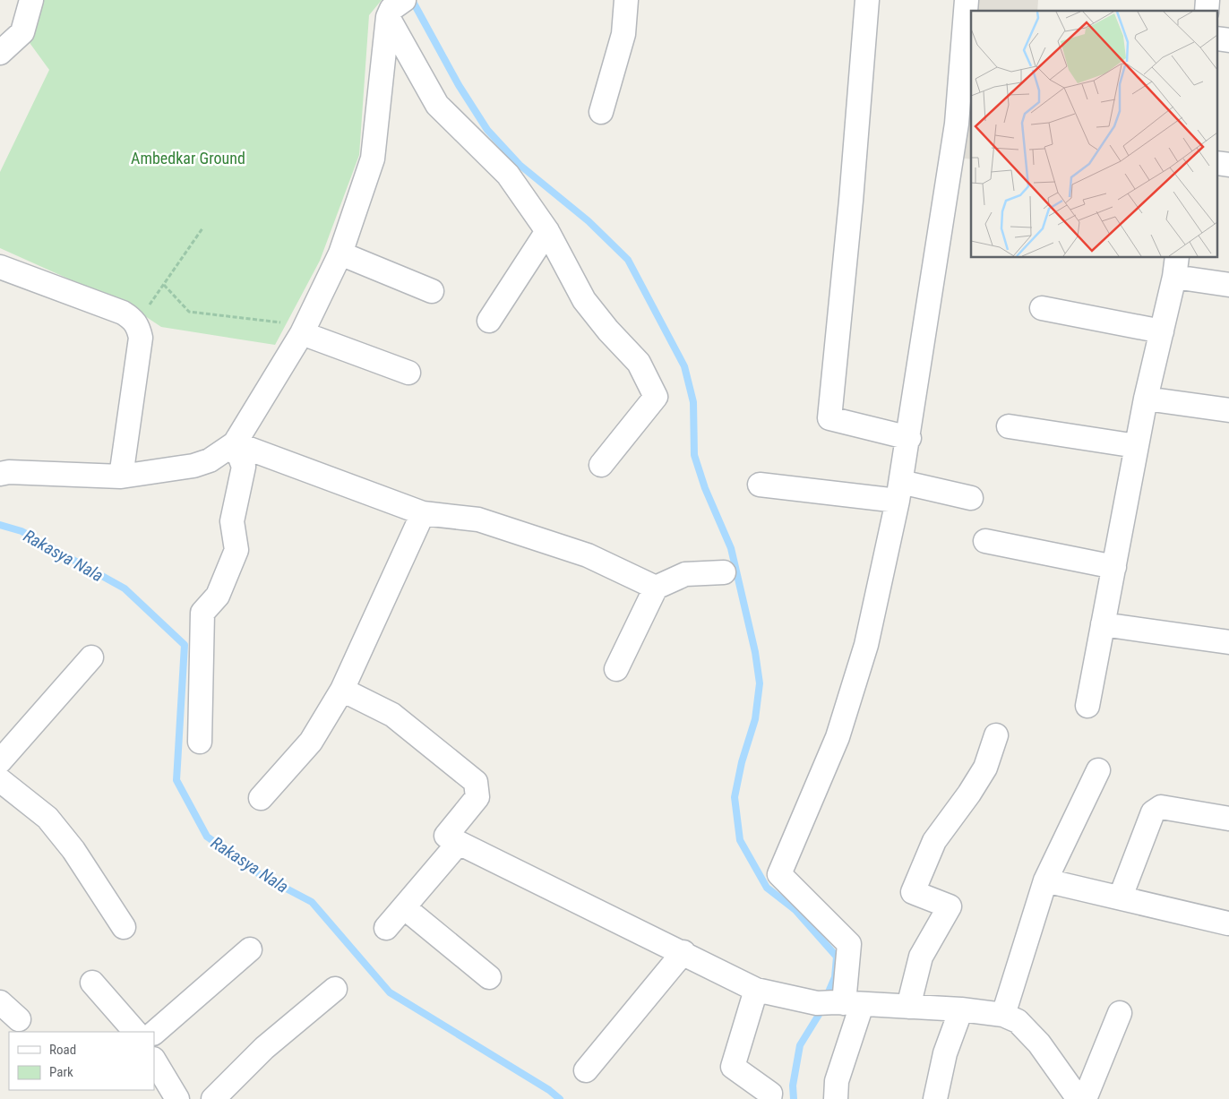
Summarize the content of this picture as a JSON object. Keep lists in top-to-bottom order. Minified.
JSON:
{"water":["Rakasya Nala"],"parks":["Ambedkar Ground"],"legend":["Road","Park"]}
